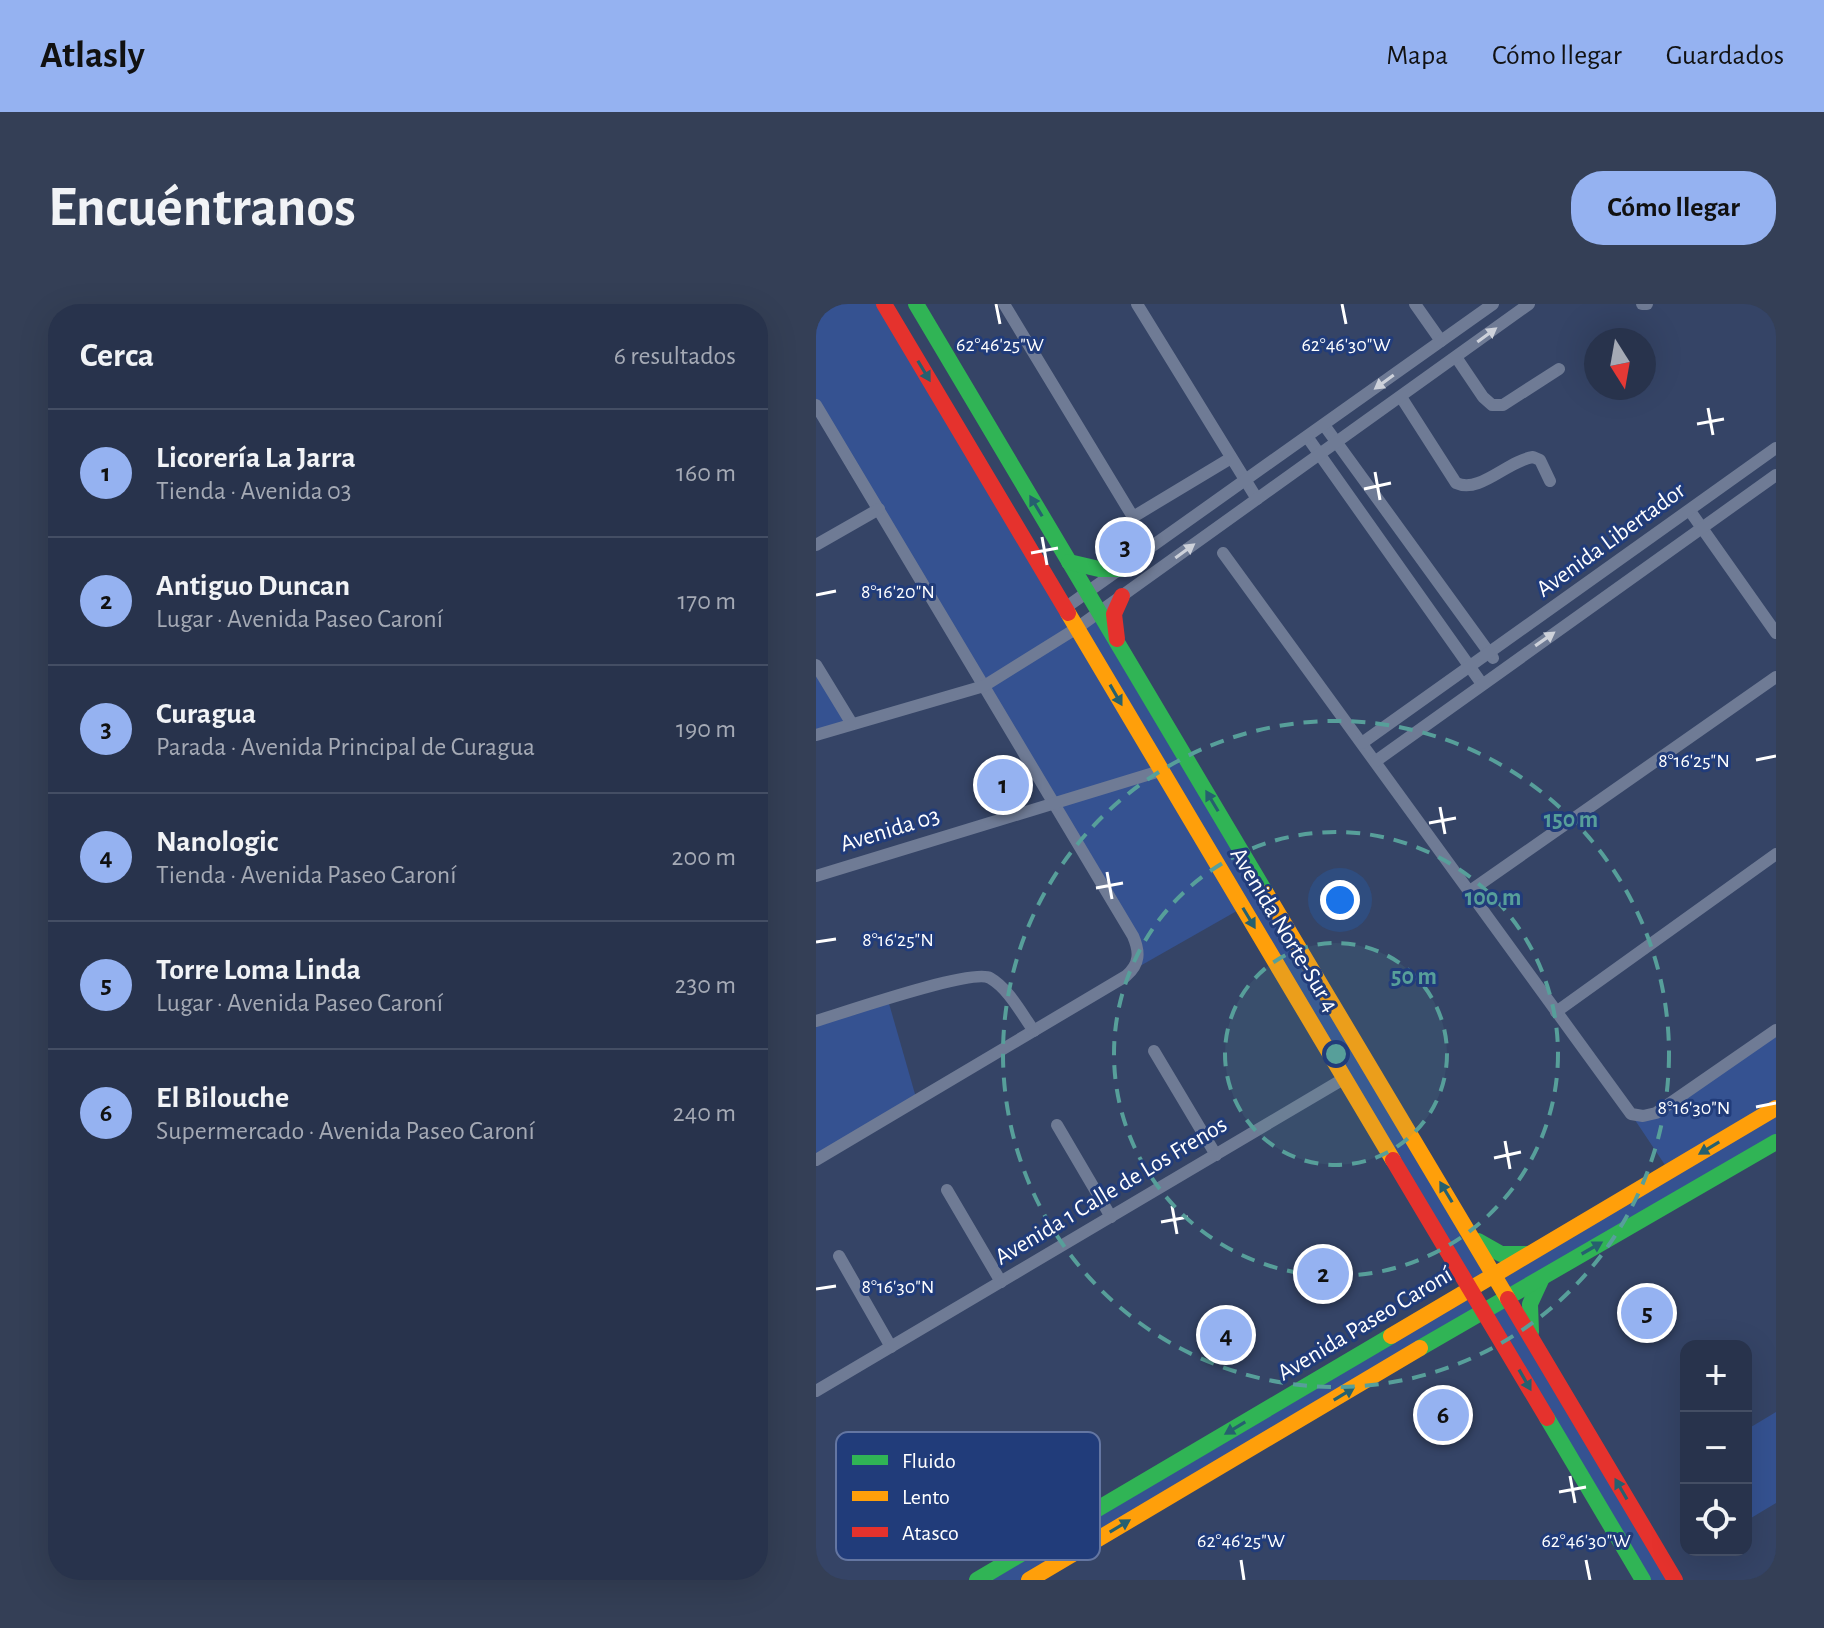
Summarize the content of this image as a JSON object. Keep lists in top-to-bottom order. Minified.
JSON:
{"streets":{"main road":["Avenida Norte-Sur 4","Avenida Paseo Caroní"],"street":["Avenida Libertador","Avenida 03","Avenida 1 Calle de Los Frenos"]},"crossings":[["Avenida 03","Avenida Norte-Sur 4"],["Avenida Norte-Sur 4","Avenida 1 Calle de Los Frenos"],["Avenida Norte-Sur 4","Avenida Paseo Caroní"]],"legend":["Fluido","Lento","Atasco"],"north":"bottom","page":{"header":"Atlasly","nav":["Mapa","Cómo llegar","Guardados"],"buttons":"Cómo llegar","title":"Encuéntranos","heading":["Cerca","6 resultados"],"list":[{"mark":"1","name":"Licorería La Jarra","note":"Tienda · Avenida 03","value":"160 m"},{"mark":"2","name":"Antiguo Duncan","note":"Lugar · Avenida Paseo Caroní","value":"170 m"},{"mark":"3","name":"Curagua","note":"Parada · Avenida Principal de Curagua","value":"190 m"},{"mark":"4","name":"Nanologic","note":"Tienda · Avenida Paseo Caroní","value":"200 m"},{"mark":"5","name":"Torre Loma Linda","note":"Lugar · Avenida Paseo Caroní","value":"230 m"},{"mark":"6","name":"El Bilouche","note":"Supermercado · Avenida Paseo Caroní","value":"240 m"}],"pins":["3","1","2","5","4","6"],"map_buttons":["+","−"]},"coordinates":["62°46'25\"W","62°46'30\"W","8°16'20\"N","8°16'25\"N","8°16'30\"N"],"rings":["150 m","100 m","50 m"]}
